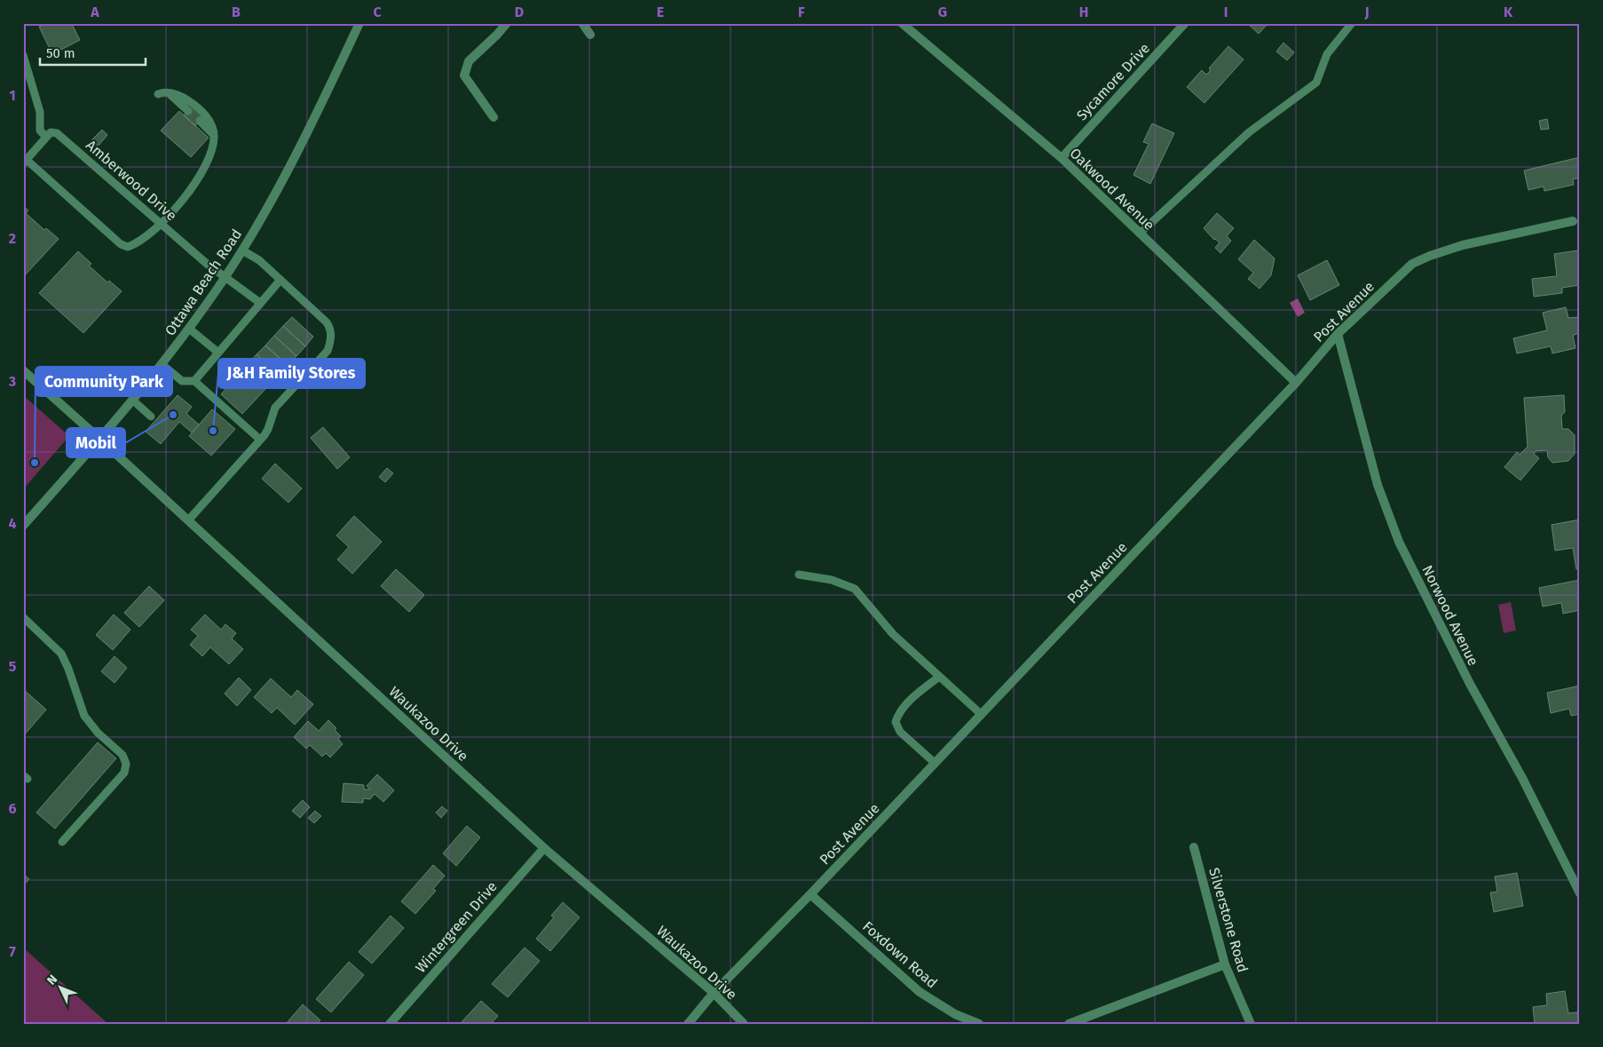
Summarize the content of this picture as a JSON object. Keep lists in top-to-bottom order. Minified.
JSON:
{"streets":{"street":["Sycamore Drive","Oakwood Avenue","Ottawa Beach Road","Post Avenue","Norwood Avenue","Waukazoo Drive","Silverstone Road","Wintergreen Drive","Foxdown Road"],"lane":["Amberwood Drive"]},"crossings":[["Sycamore Drive","Oakwood Avenue"],["Amberwood Drive","Ottawa Beach Road"],["Oakwood Avenue","Post Avenue"],["Ottawa Beach Road","Waukazoo Drive"],["Post Avenue","Norwood Avenue"],["Post Avenue","Waukazoo Drive"],["Post Avenue","Foxdown Road"],["Waukazoo Drive","Wintergreen Drive"]],"places":["Mobil","J&H Family Stores","Community Park"],"scale_bar":"50 m","north":"top left","grid":{"columns":["A","B","C","D","E","F","G","H","I","J","K"],"rows":["1","2","3","4","5","6","7"]}}
